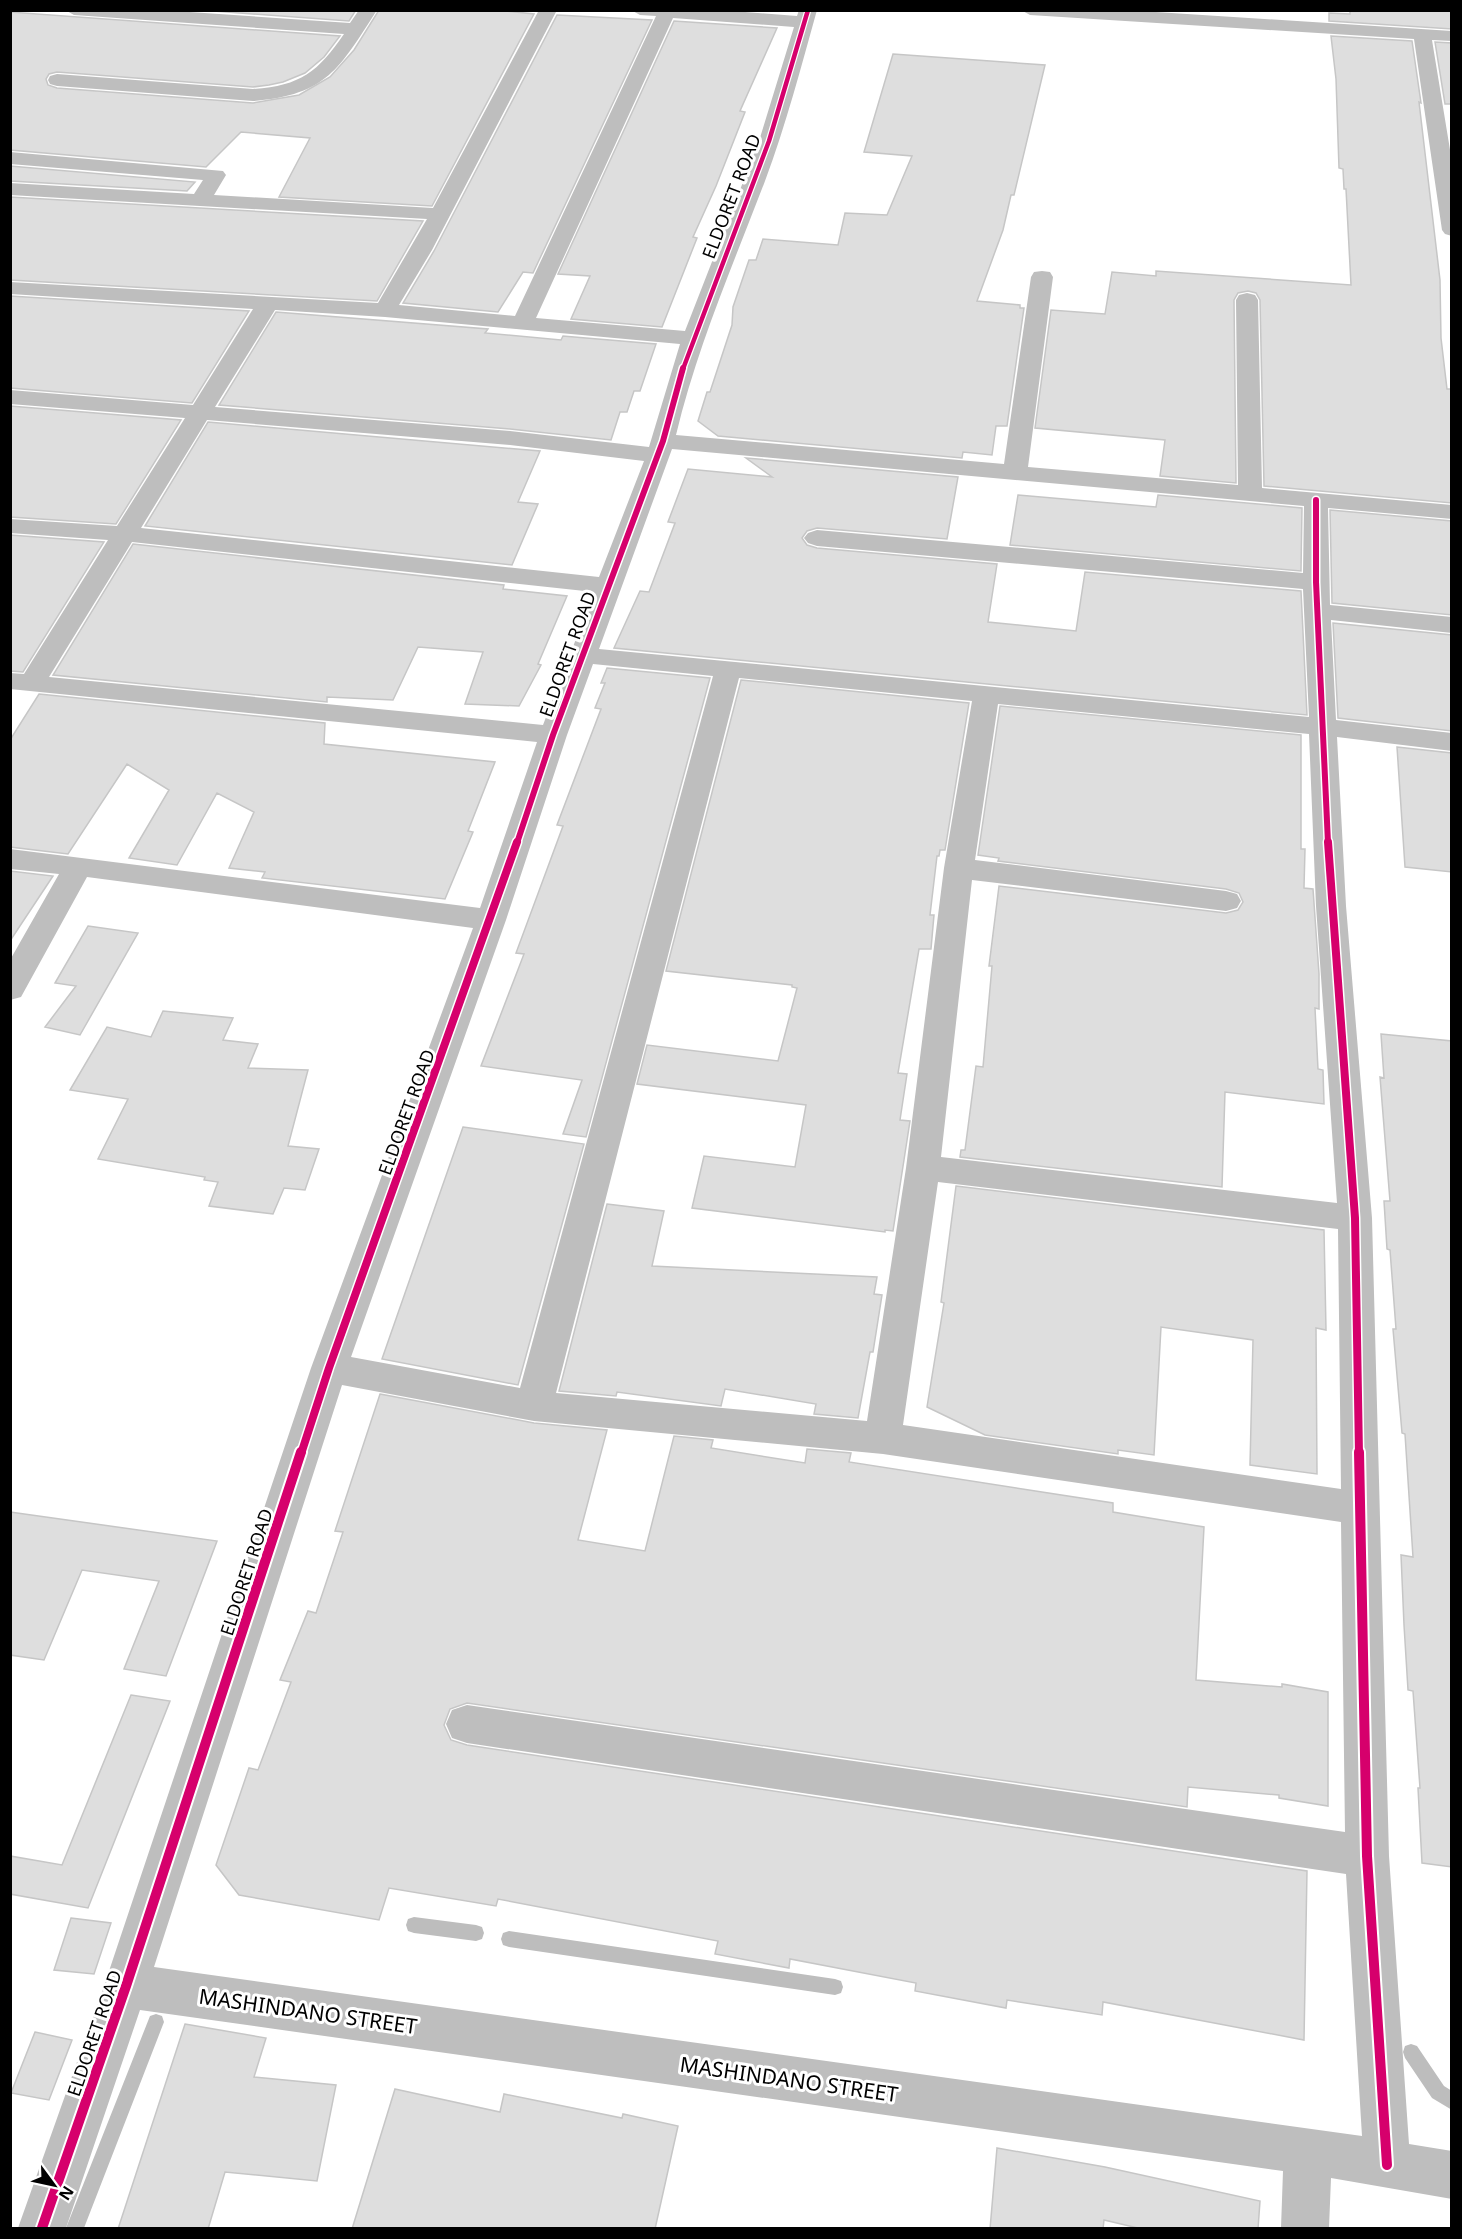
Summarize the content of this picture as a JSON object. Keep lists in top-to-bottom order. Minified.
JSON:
{"streets":{"street":["ELDORET ROAD","MASHINDANO STREET"]},"crossings":[["ELDORET ROAD","MASHINDANO STREET"]],"north":"bottom right"}
